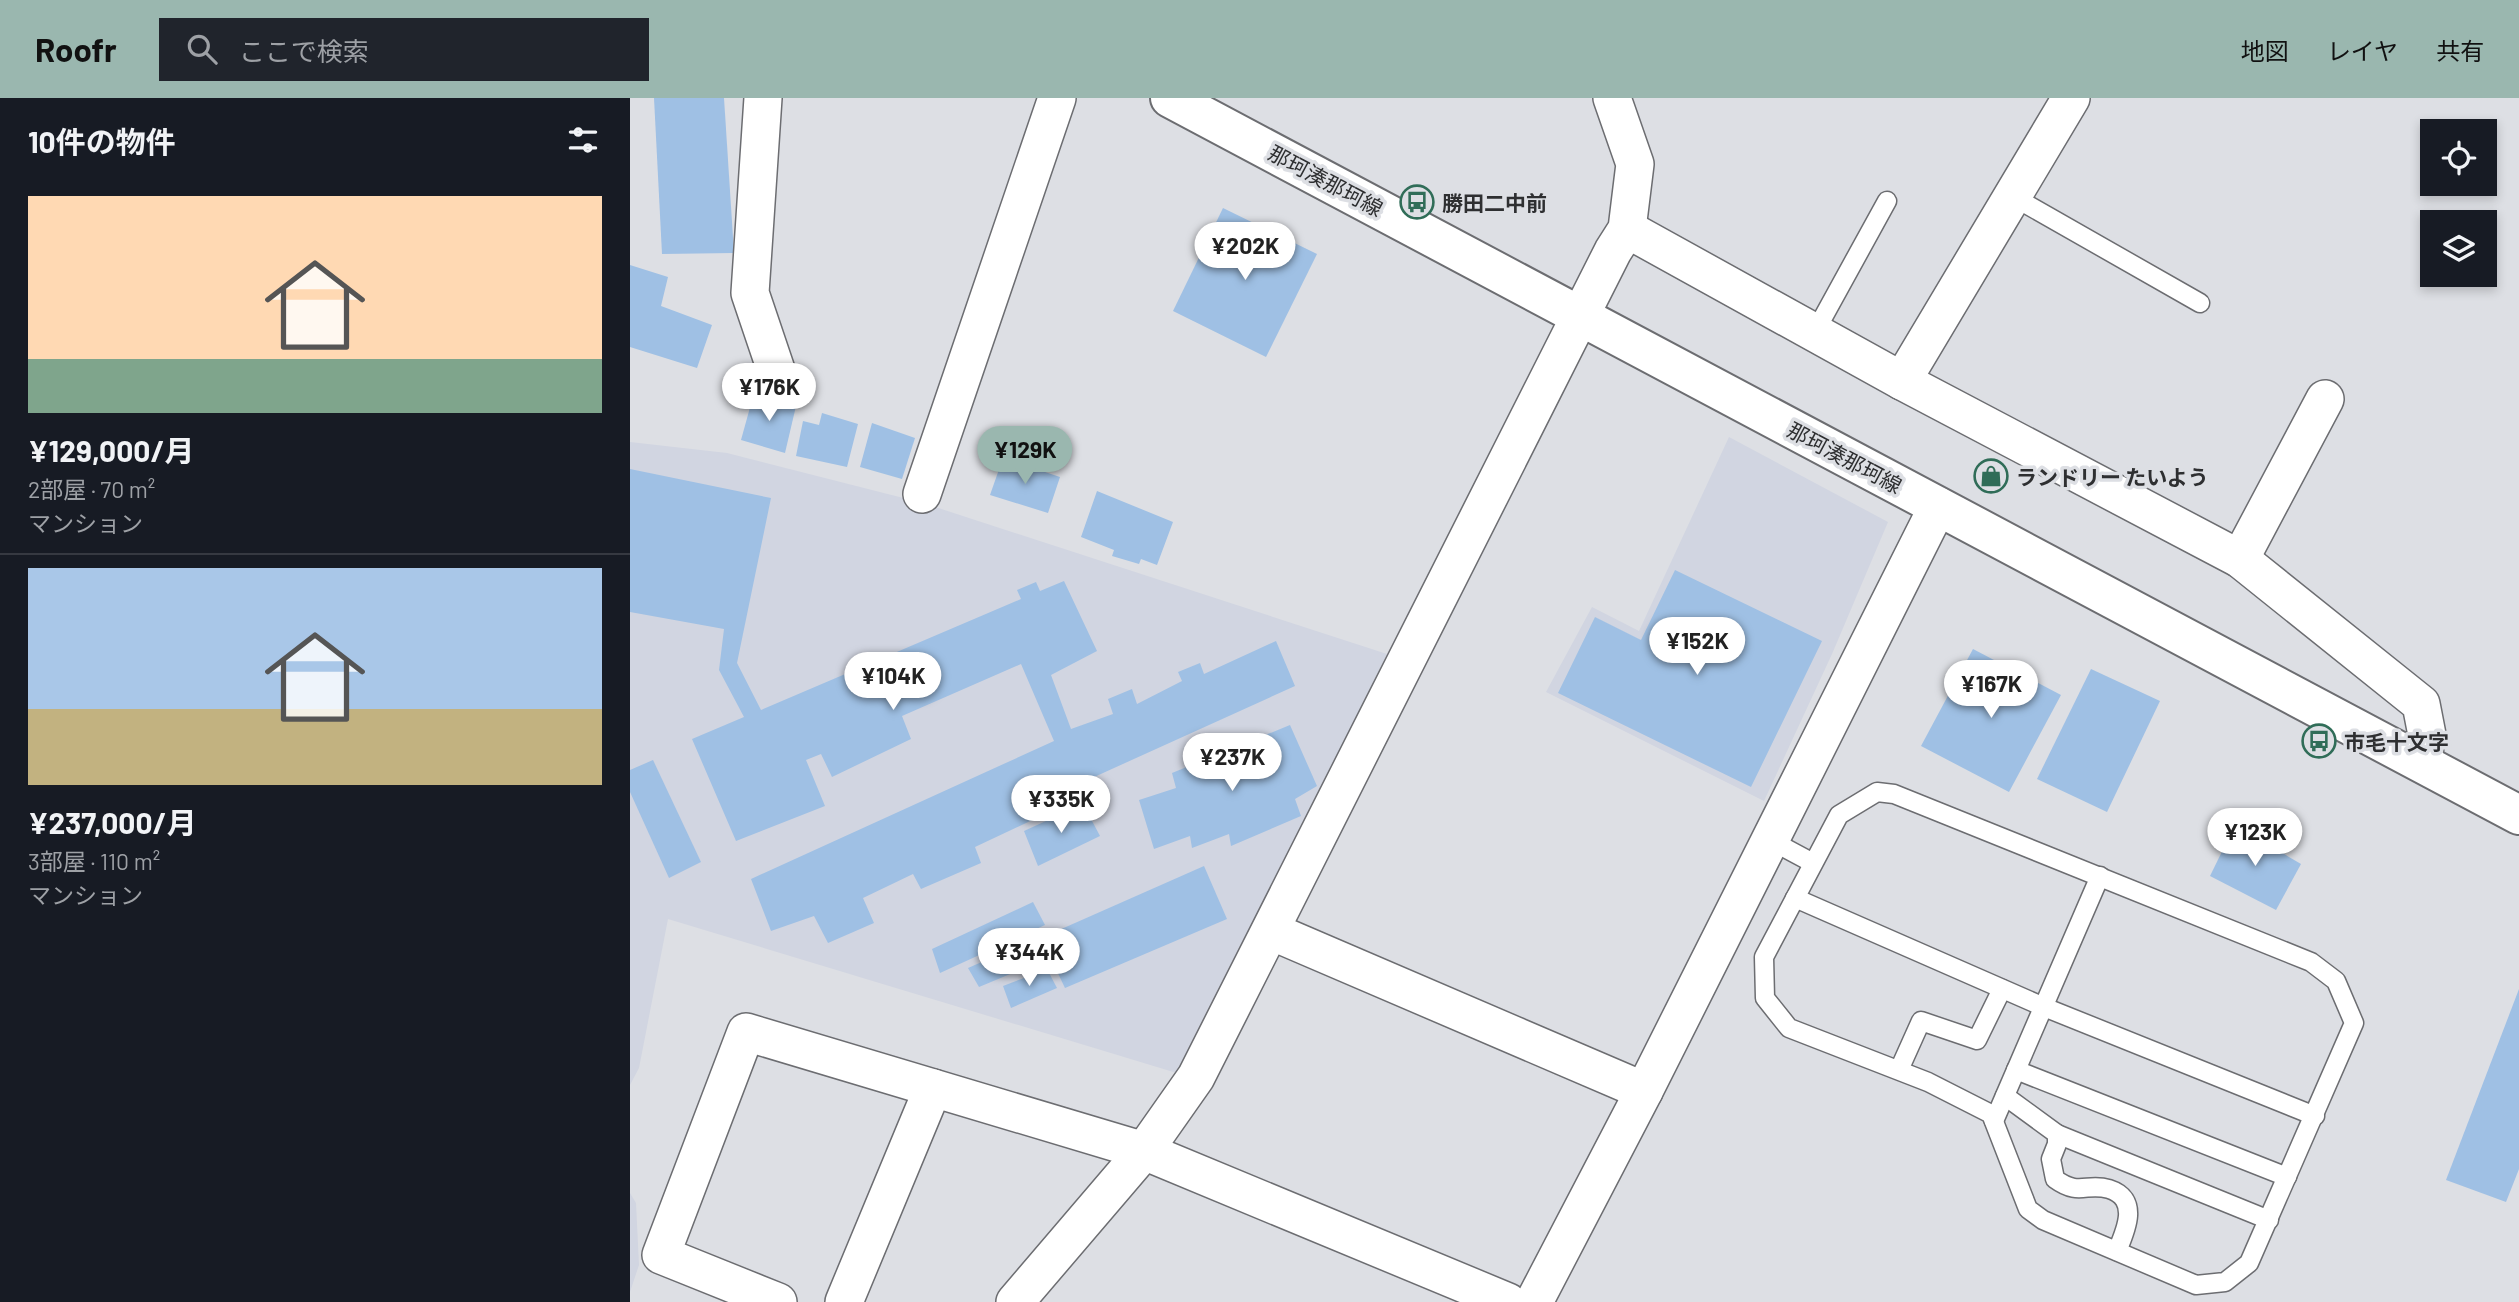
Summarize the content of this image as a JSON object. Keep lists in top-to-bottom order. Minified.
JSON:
{"streets":{"main road":["那珂湊那珂線"]},"places":{"bus stop":["勝田二中前","市毛十文字"],"shop":["ランドリー たいよう"]},"page":{"header":"Roofr","search":"ここで検索","nav":["地図","レイヤ","共有"],"heading":"10件の物件","list":[{"name":"¥129,000/月","note":"2部屋 · 70 m² · マンション"},{"name":"¥237,000/月","note":"3部屋 · 110 m² · マンション"}],"price":["¥202K","¥176K","¥129K","¥152K","¥104K","¥167K","¥237K","¥335K","¥123K","¥344K"]}}
